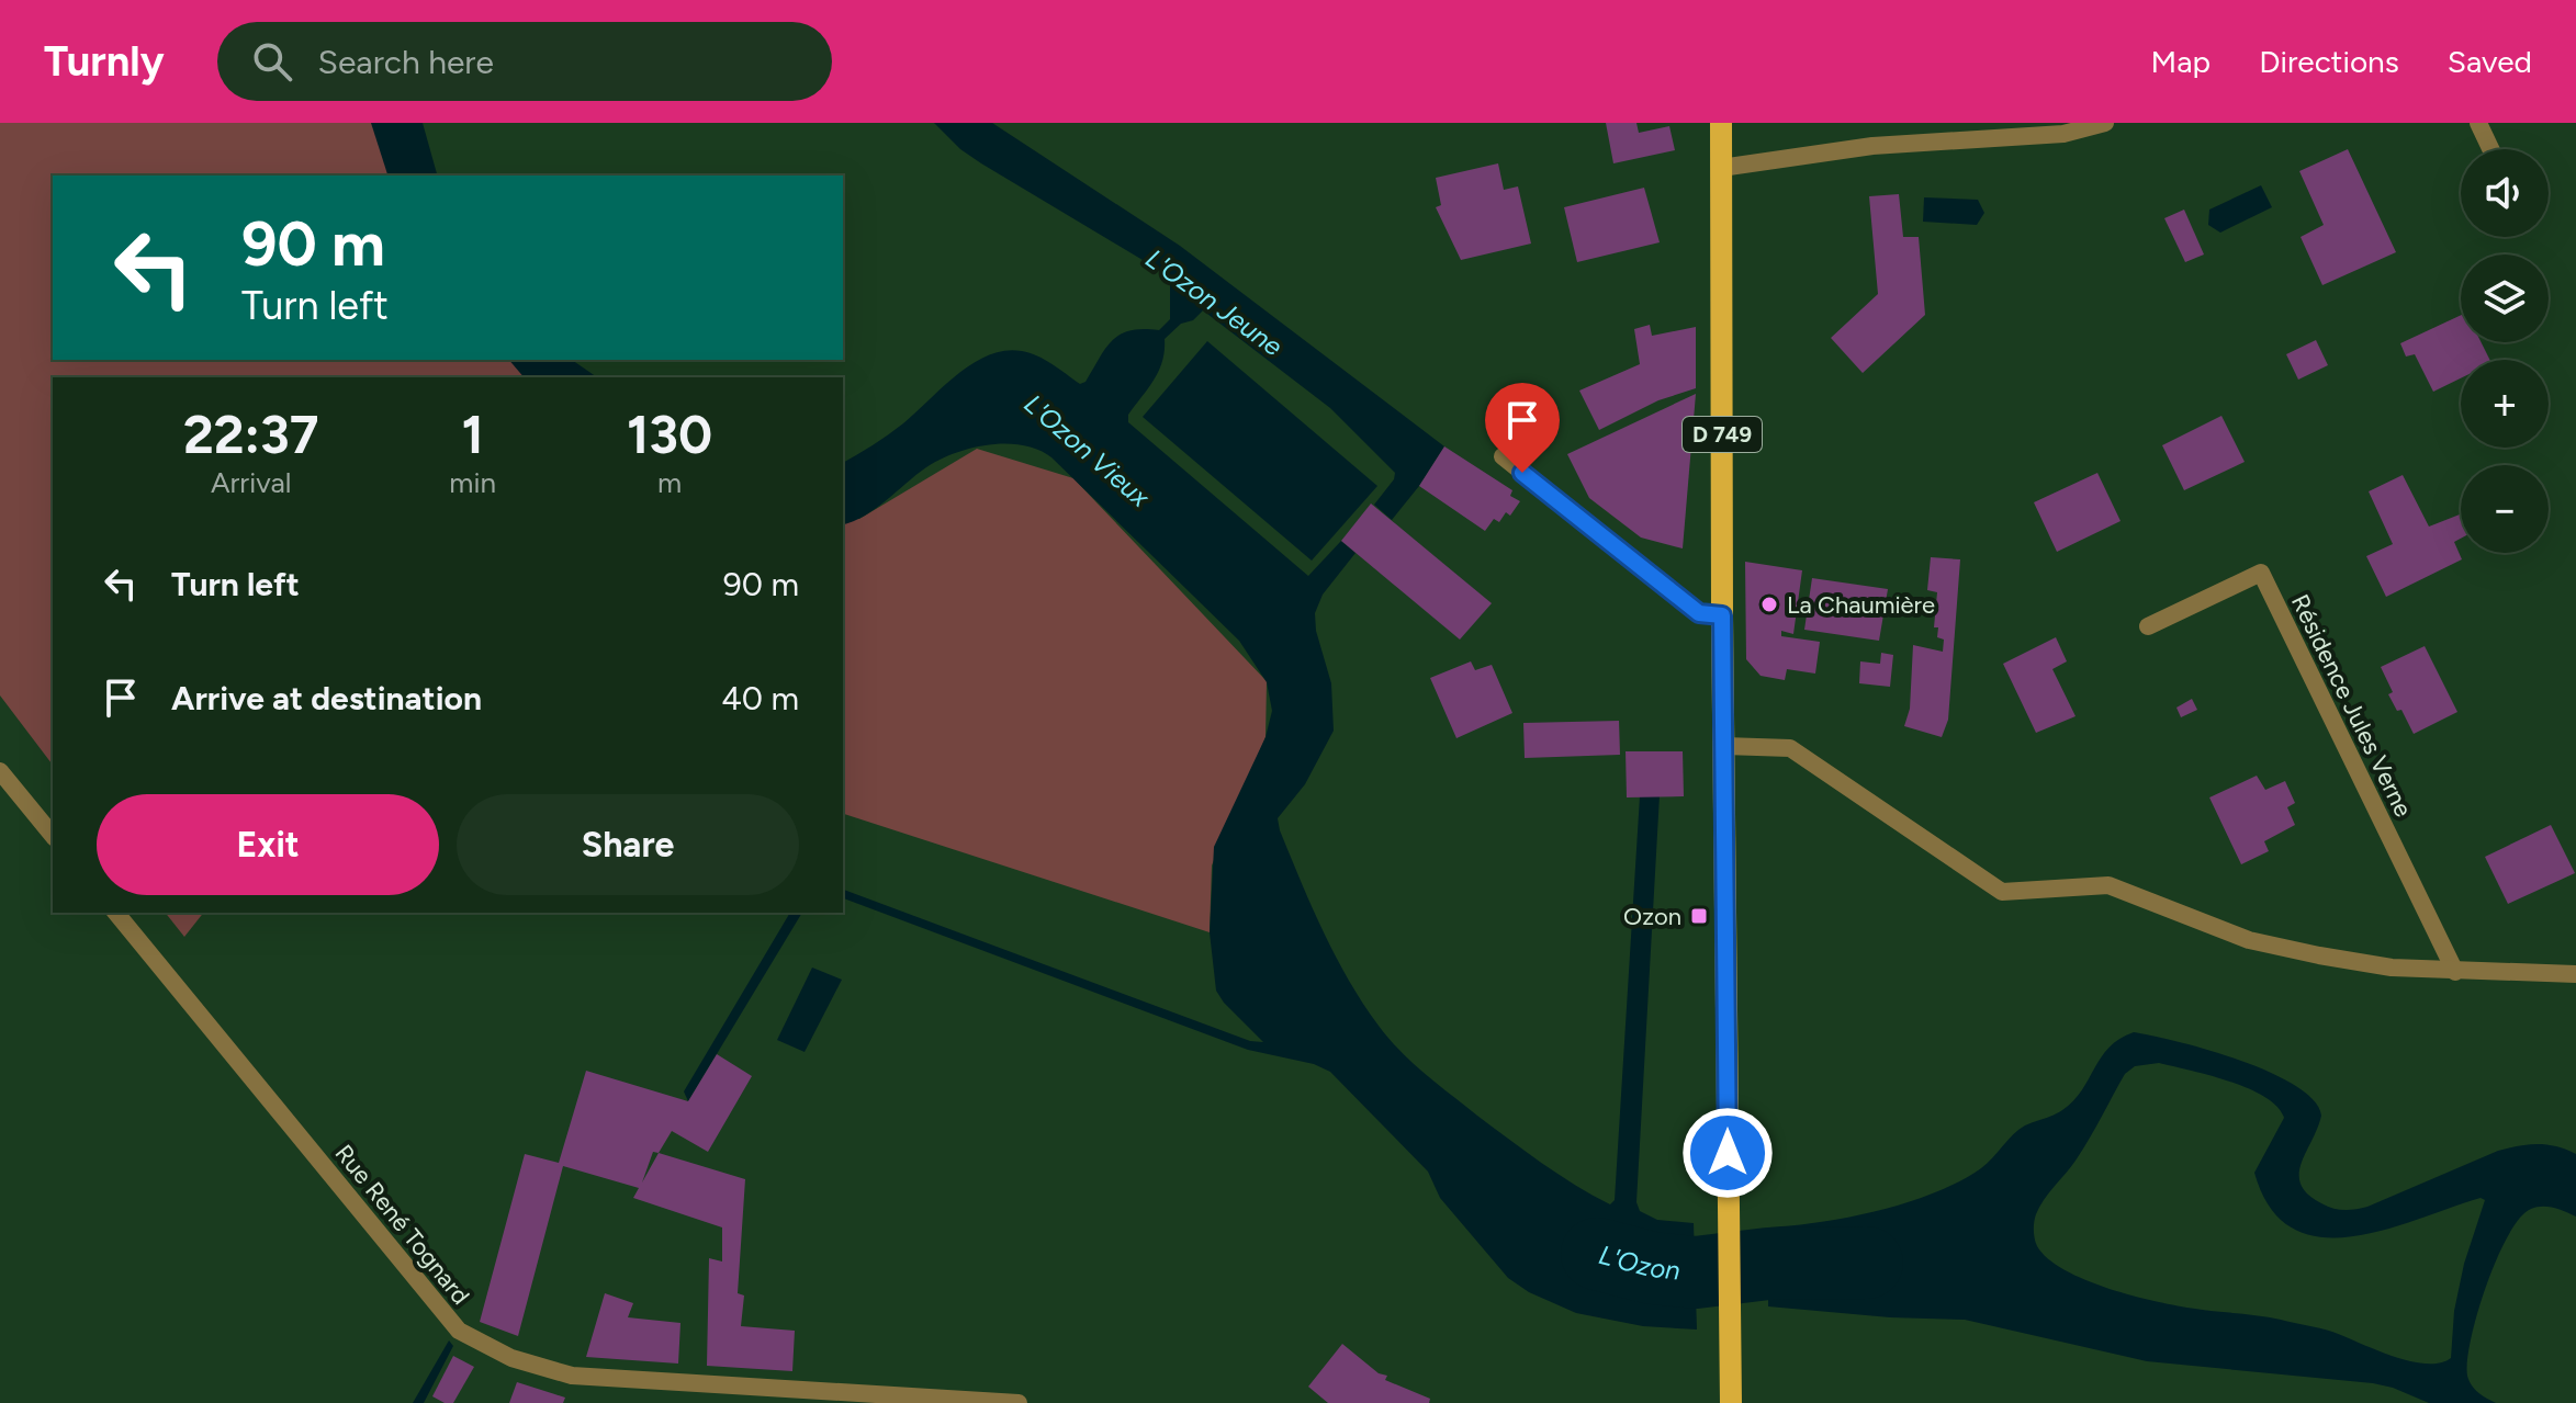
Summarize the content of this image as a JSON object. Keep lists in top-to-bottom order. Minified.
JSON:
{"streets":{"main road":["D 749"],"street":["Résidence Jules Verne","Rue René Tognard"]},"water":["L'Ozon Jeune","L'Ozon Vieux","L'Ozon"],"places":{"other":["La Chaumière"],"transit":["Ozon"]},"page":{"header":"Turnly","search":"Search here","nav":["Map","Directions","Saved"],"map_buttons":["+","−"],"turn":["90 m","Turn left"],"eta":["22:37","Arrival","1","min","130","m"],"list":[{"name":"Turn left","value":"90 m"},{"name":"Arrive at destination","value":"40 m"}],"buttons":["Exit","Share"]}}
